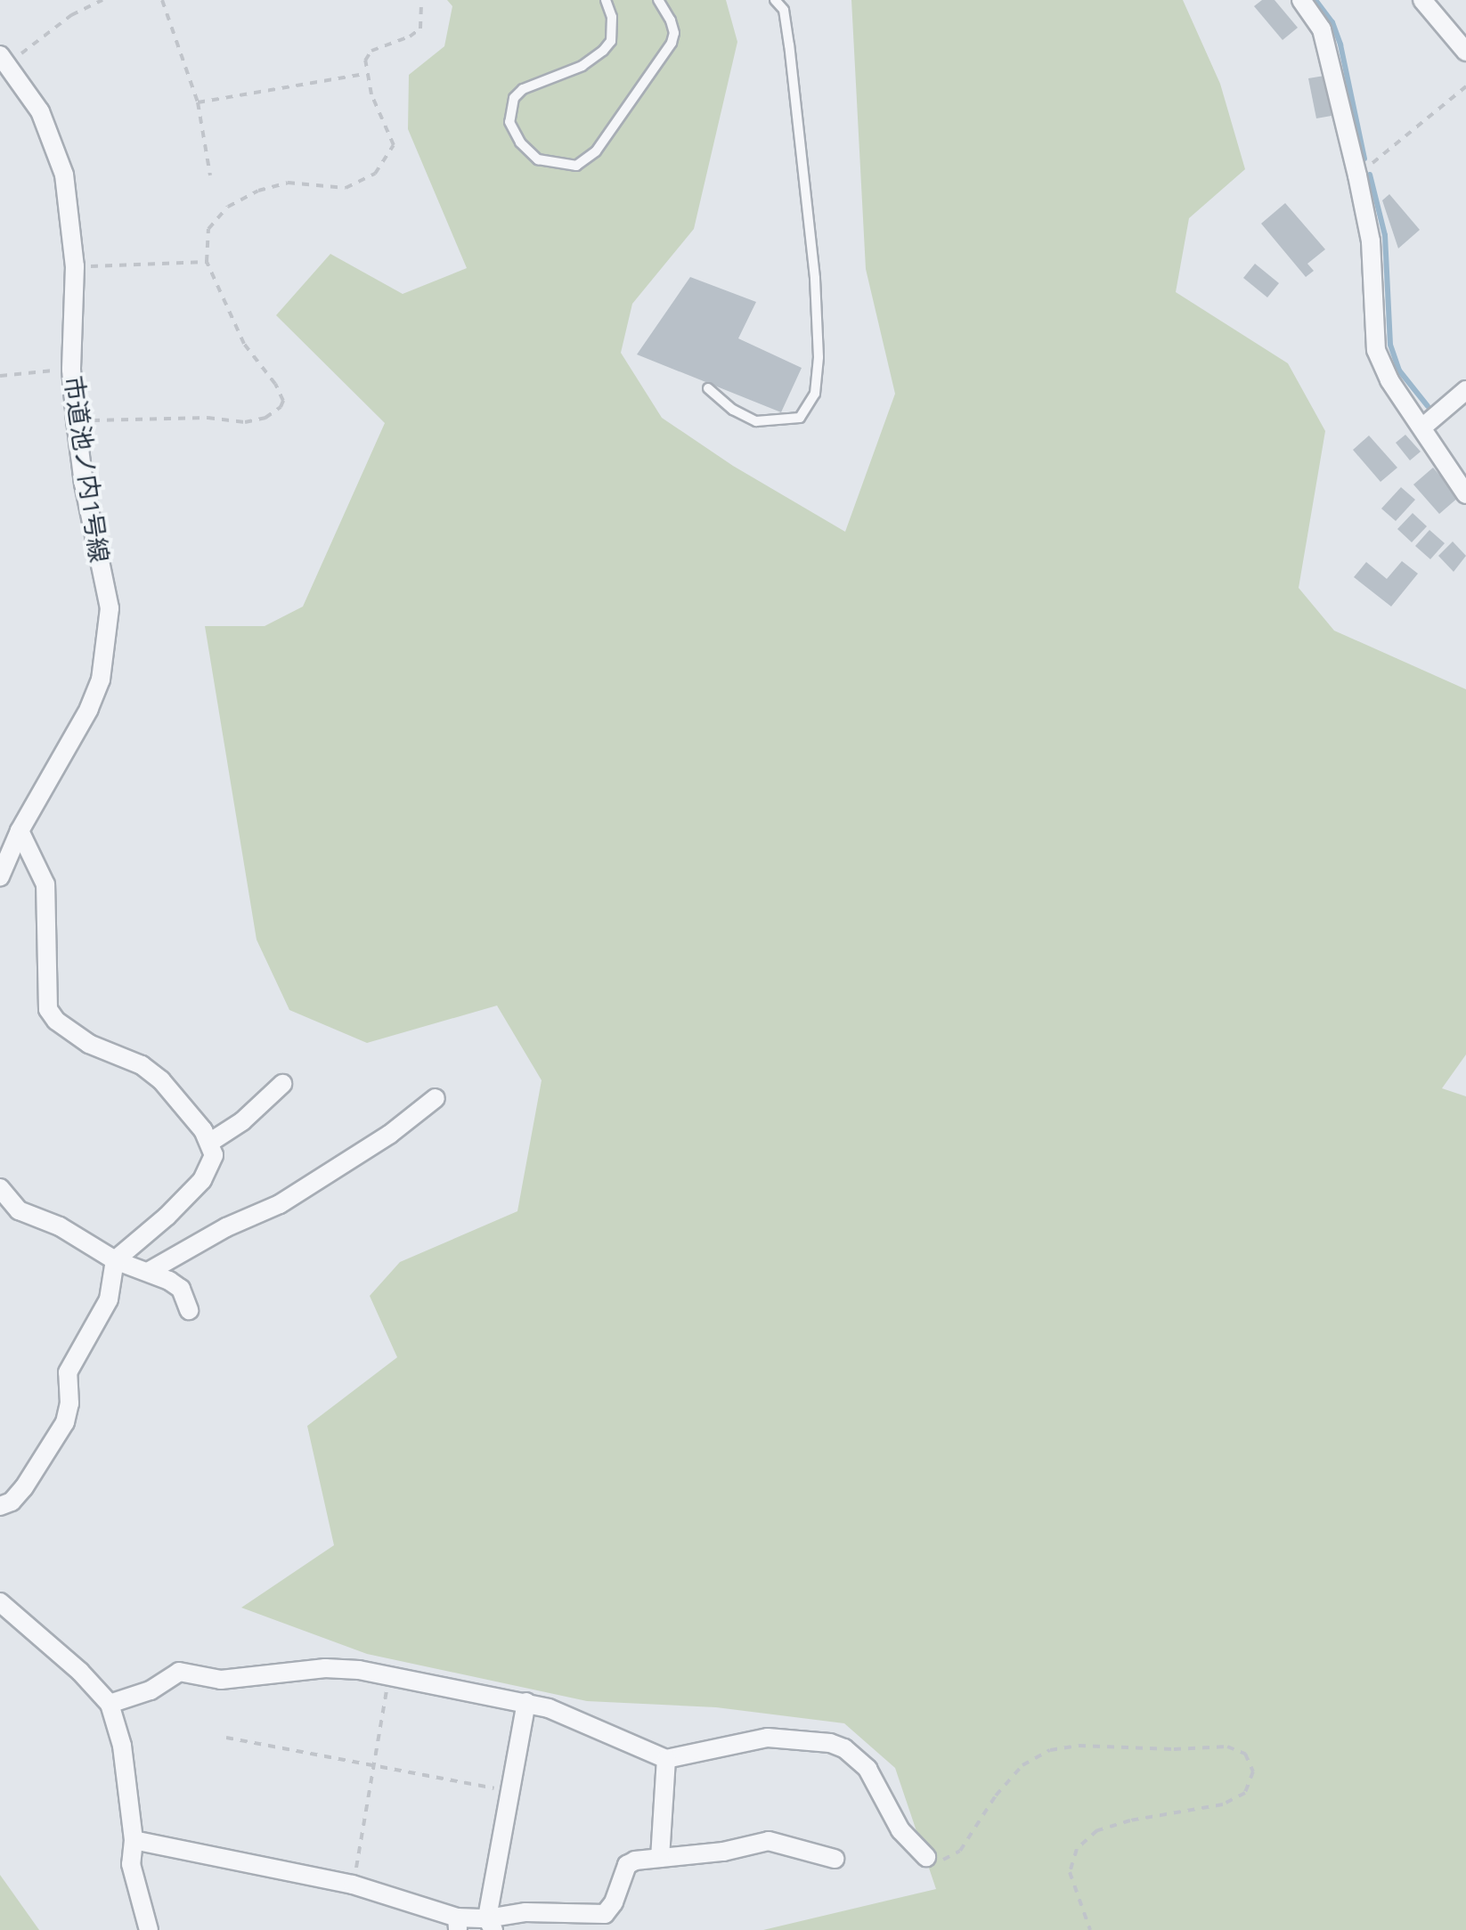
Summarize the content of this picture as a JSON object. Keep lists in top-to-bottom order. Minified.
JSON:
{"streets":{"street":["市道池ノ内1号線"]}}
